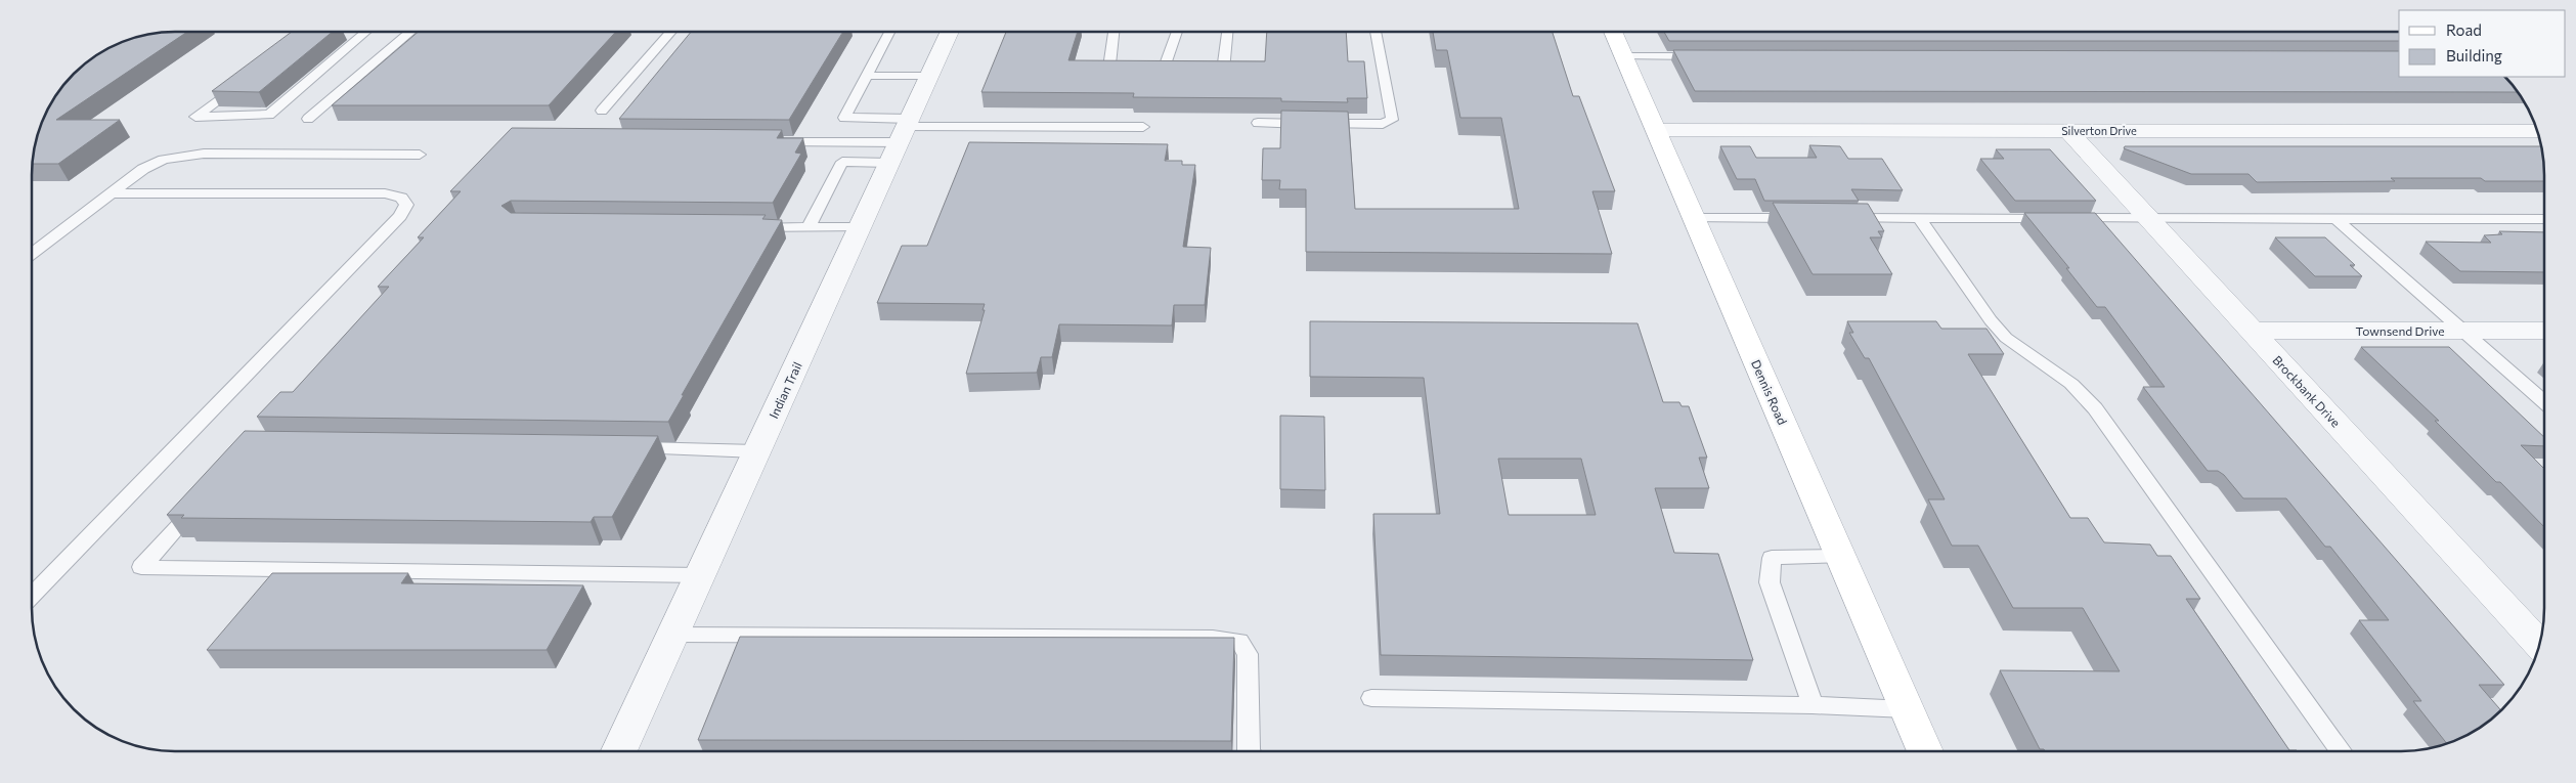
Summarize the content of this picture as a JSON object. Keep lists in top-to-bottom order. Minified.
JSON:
{"streets":{"street":["Silverton Drive","Townsend Drive","Indian Trail","Brockbank Drive","Dennis Road"]},"crossings":[["Silverton Drive","Brockbank Drive"],["Silverton Drive","Dennis Road"],["Townsend Drive","Brockbank Drive"]],"legend":["Road","Building"]}
